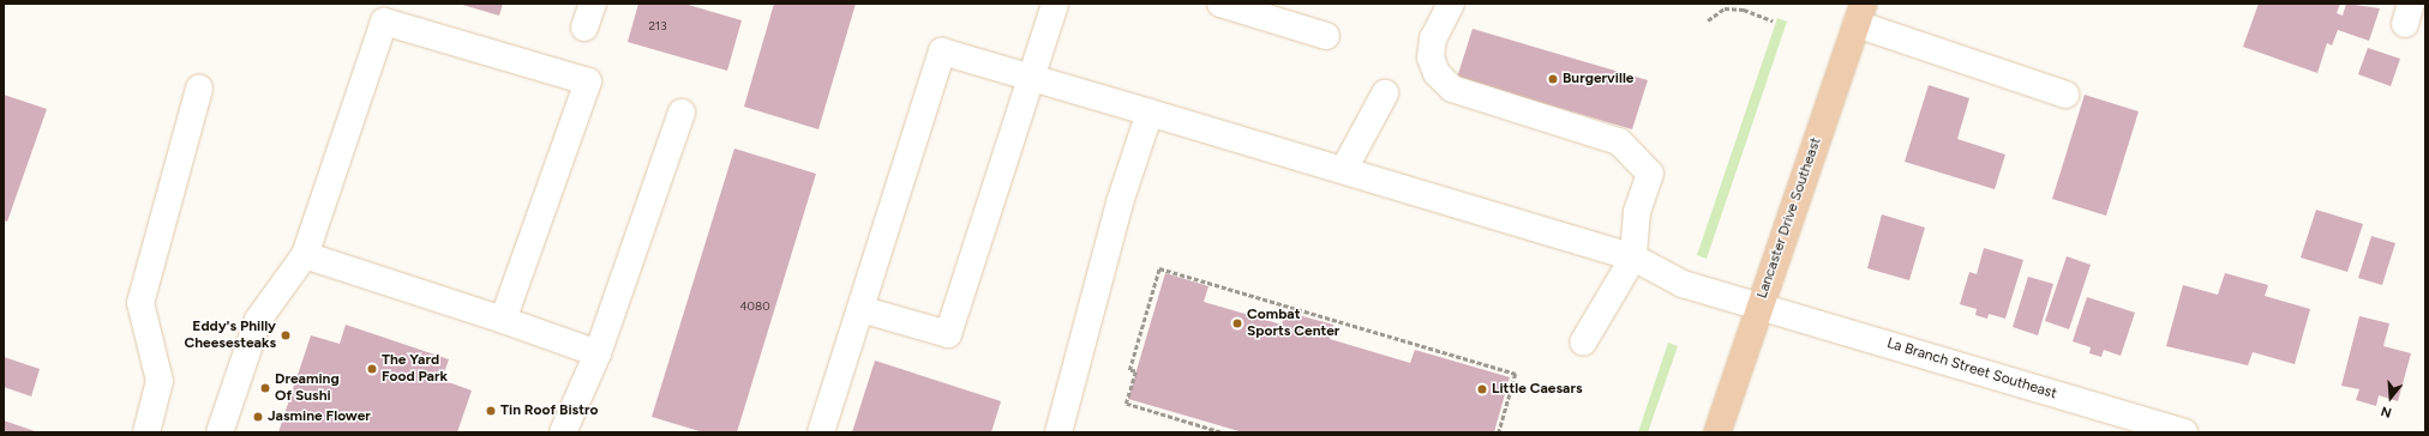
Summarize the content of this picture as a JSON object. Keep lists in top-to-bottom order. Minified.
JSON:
{"streets":{"main road":["Lancaster Drive Southeast"],"street":["La Branch Street Southeast"]},"crossings":[["Lancaster Drive Southeast","La Branch Street Southeast"]],"places":["Burgerville","Combat Sports Center","Eddy's Philly Cheesesteaks","The Yard Food Park","Dreaming Of Sushi","Little Caesars","Tin Roof Bistro","Jasmine Flower"],"house_numbers":["213","4080"],"north":"bottom"}
